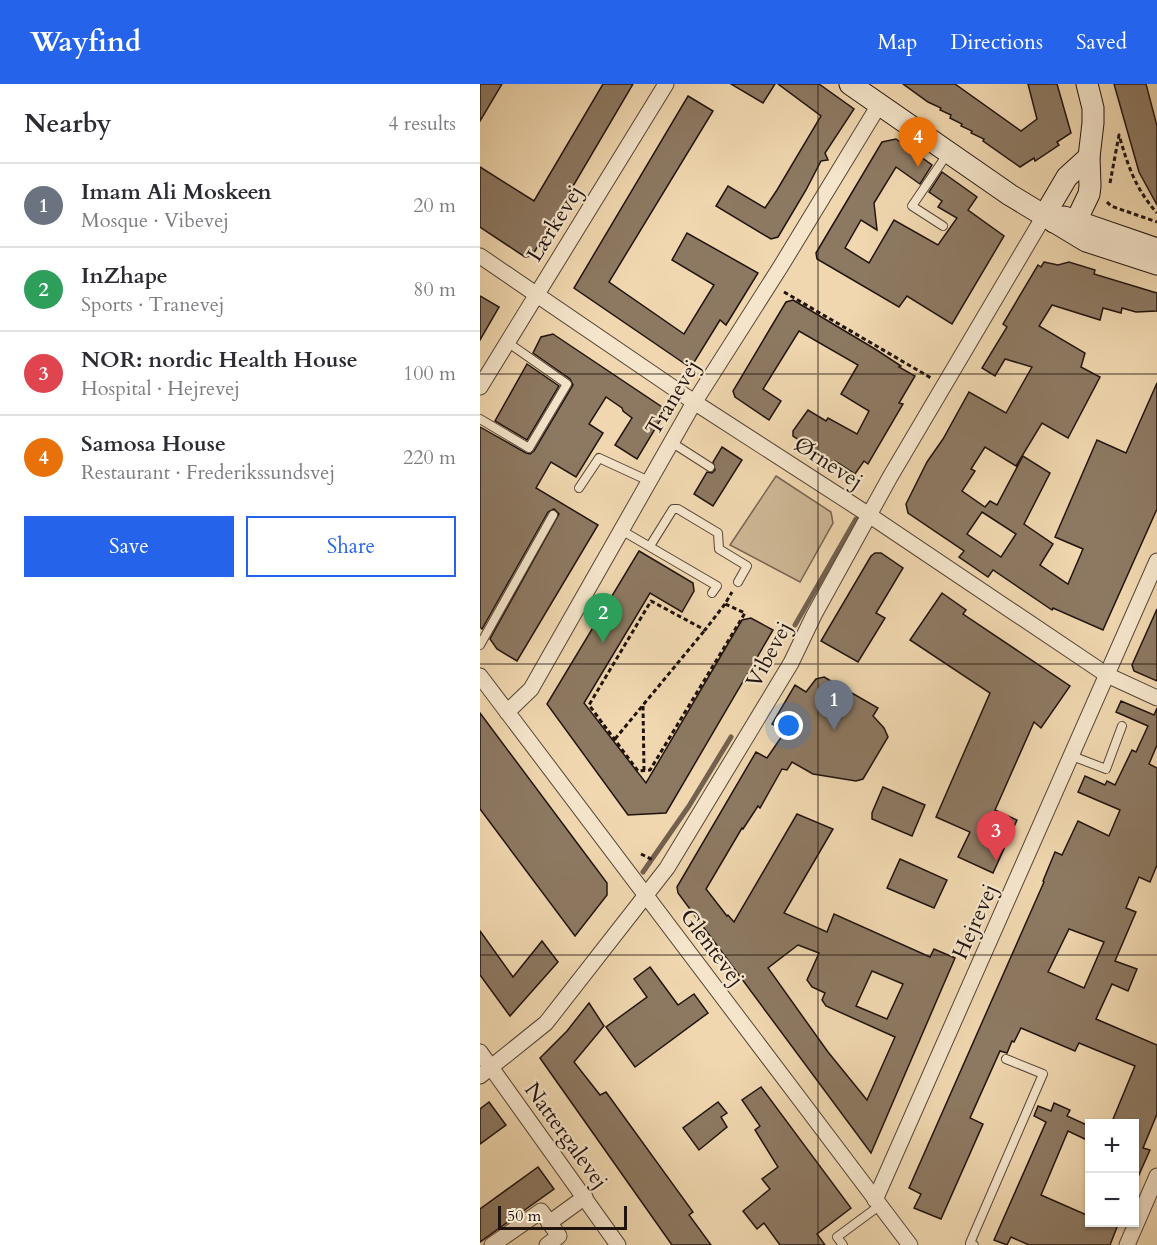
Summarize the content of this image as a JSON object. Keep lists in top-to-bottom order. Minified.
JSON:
{"streets":{"street":["Lærkevej","Tranevej","Ørnevej","Vibevej","Hejrevej","Glentevej","Nattergalevej"]},"crossings":[["Lærkevej","Ørnevej"],["Tranevej","Ørnevej"],["Tranevej","Glentevej"],["Ørnevej","Vibevej"],["Ørnevej","Hejrevej"],["Vibevej","Glentevej"],["Vibevej","Nattergalevej"],["Hejrevej","Glentevej"]],"scale_bar":"50 m","page":{"header":"Wayfind","nav":["Map","Directions","Saved"],"heading":["Nearby","4 results"],"pins":["4","2","1","3"],"list":[{"mark":"1","name":"Imam Ali Moskeen","note":"Mosque · Vibevej","value":"20 m"},{"mark":"2","name":"InZhape","note":"Sports · Tranevej","value":"80 m"},{"mark":"3","name":"NOR: nordic Health House","note":"Hospital · Hejrevej","value":"100 m"},{"mark":"4","name":"Samosa House","note":"Restaurant · Frederikssundsvej","value":"220 m"}],"buttons":["Save","Share"],"map_buttons":["+","−"],"scale":"50 m"}}
